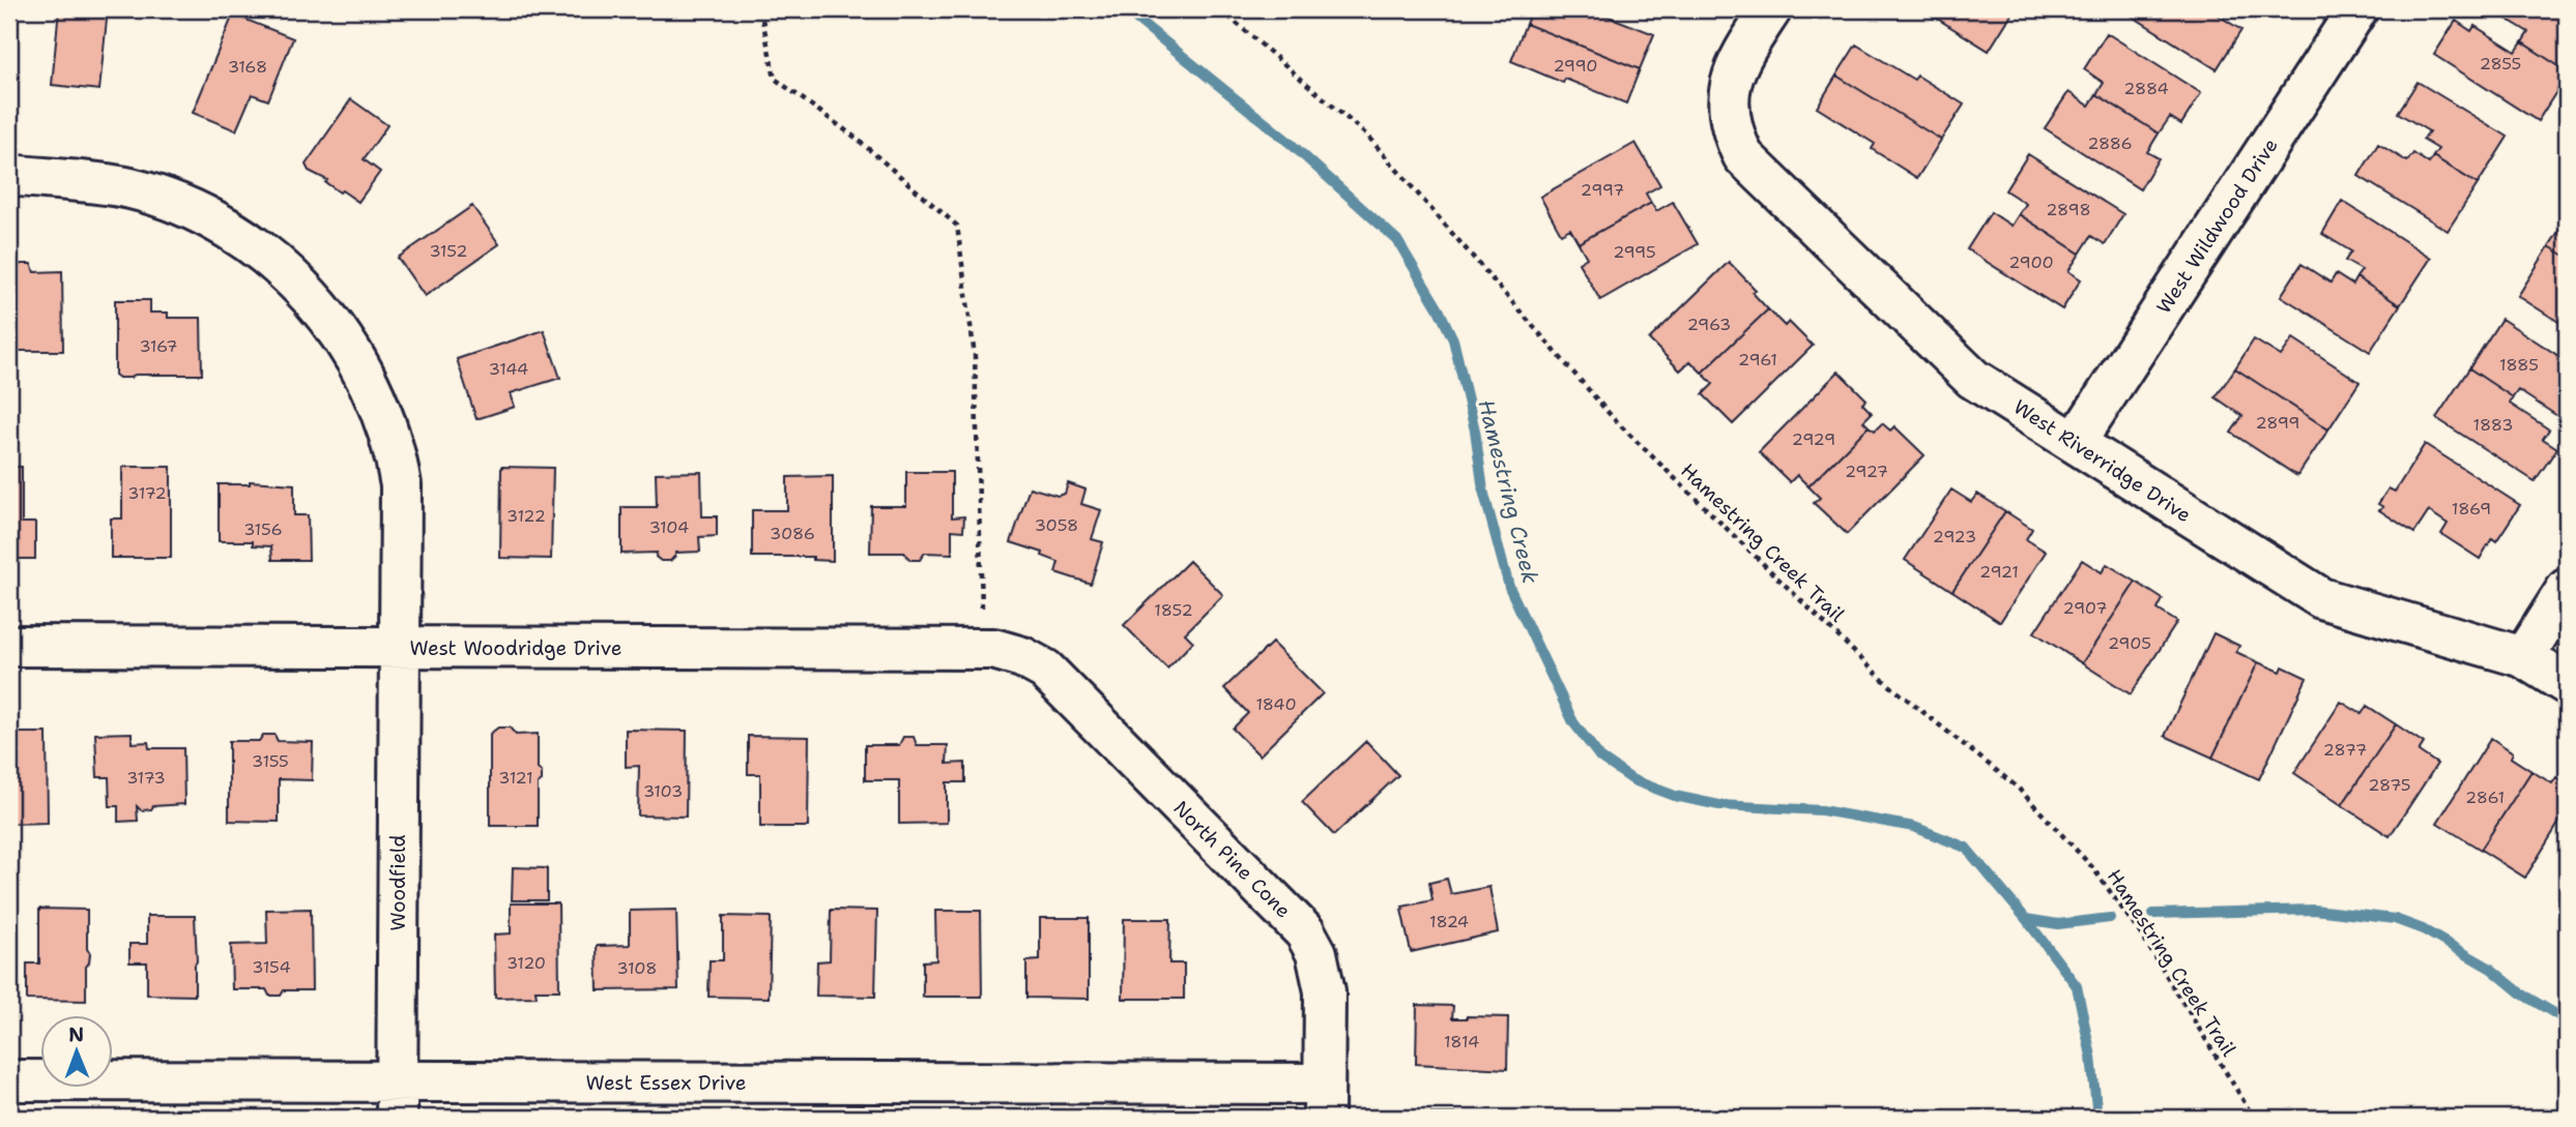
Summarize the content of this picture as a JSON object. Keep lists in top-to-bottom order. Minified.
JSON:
{"streets":{"street":["West Wildwood Drive","West Riverridge Drive","West Woodridge Drive","North Pine Cone","Woodfield","West Essex Drive"],"path":["Hamestring Creek Trail"]},"crossings":[["West Wildwood Drive","West Riverridge Drive"],["West Woodridge Drive","North Pine Cone"],["West Woodridge Drive","Woodfield"],["North Pine Cone","West Essex Drive"],["Woodfield","West Essex Drive"]],"water":["Hamestring Creek"],"house_numbers":["2855","2990","3168","2884","2886","2997","2898","3152","2995","2900","2963","3167","2961","1885","3144","2899","1883","2929","2927","3172","1869","3122","3058","3104","3156","3086","2923","2921","2907","1852","2905","1840","2877","3155","3173","3121","2875","3103","2861","1824","3120","3154","3108","1814"],"north":"top"}
